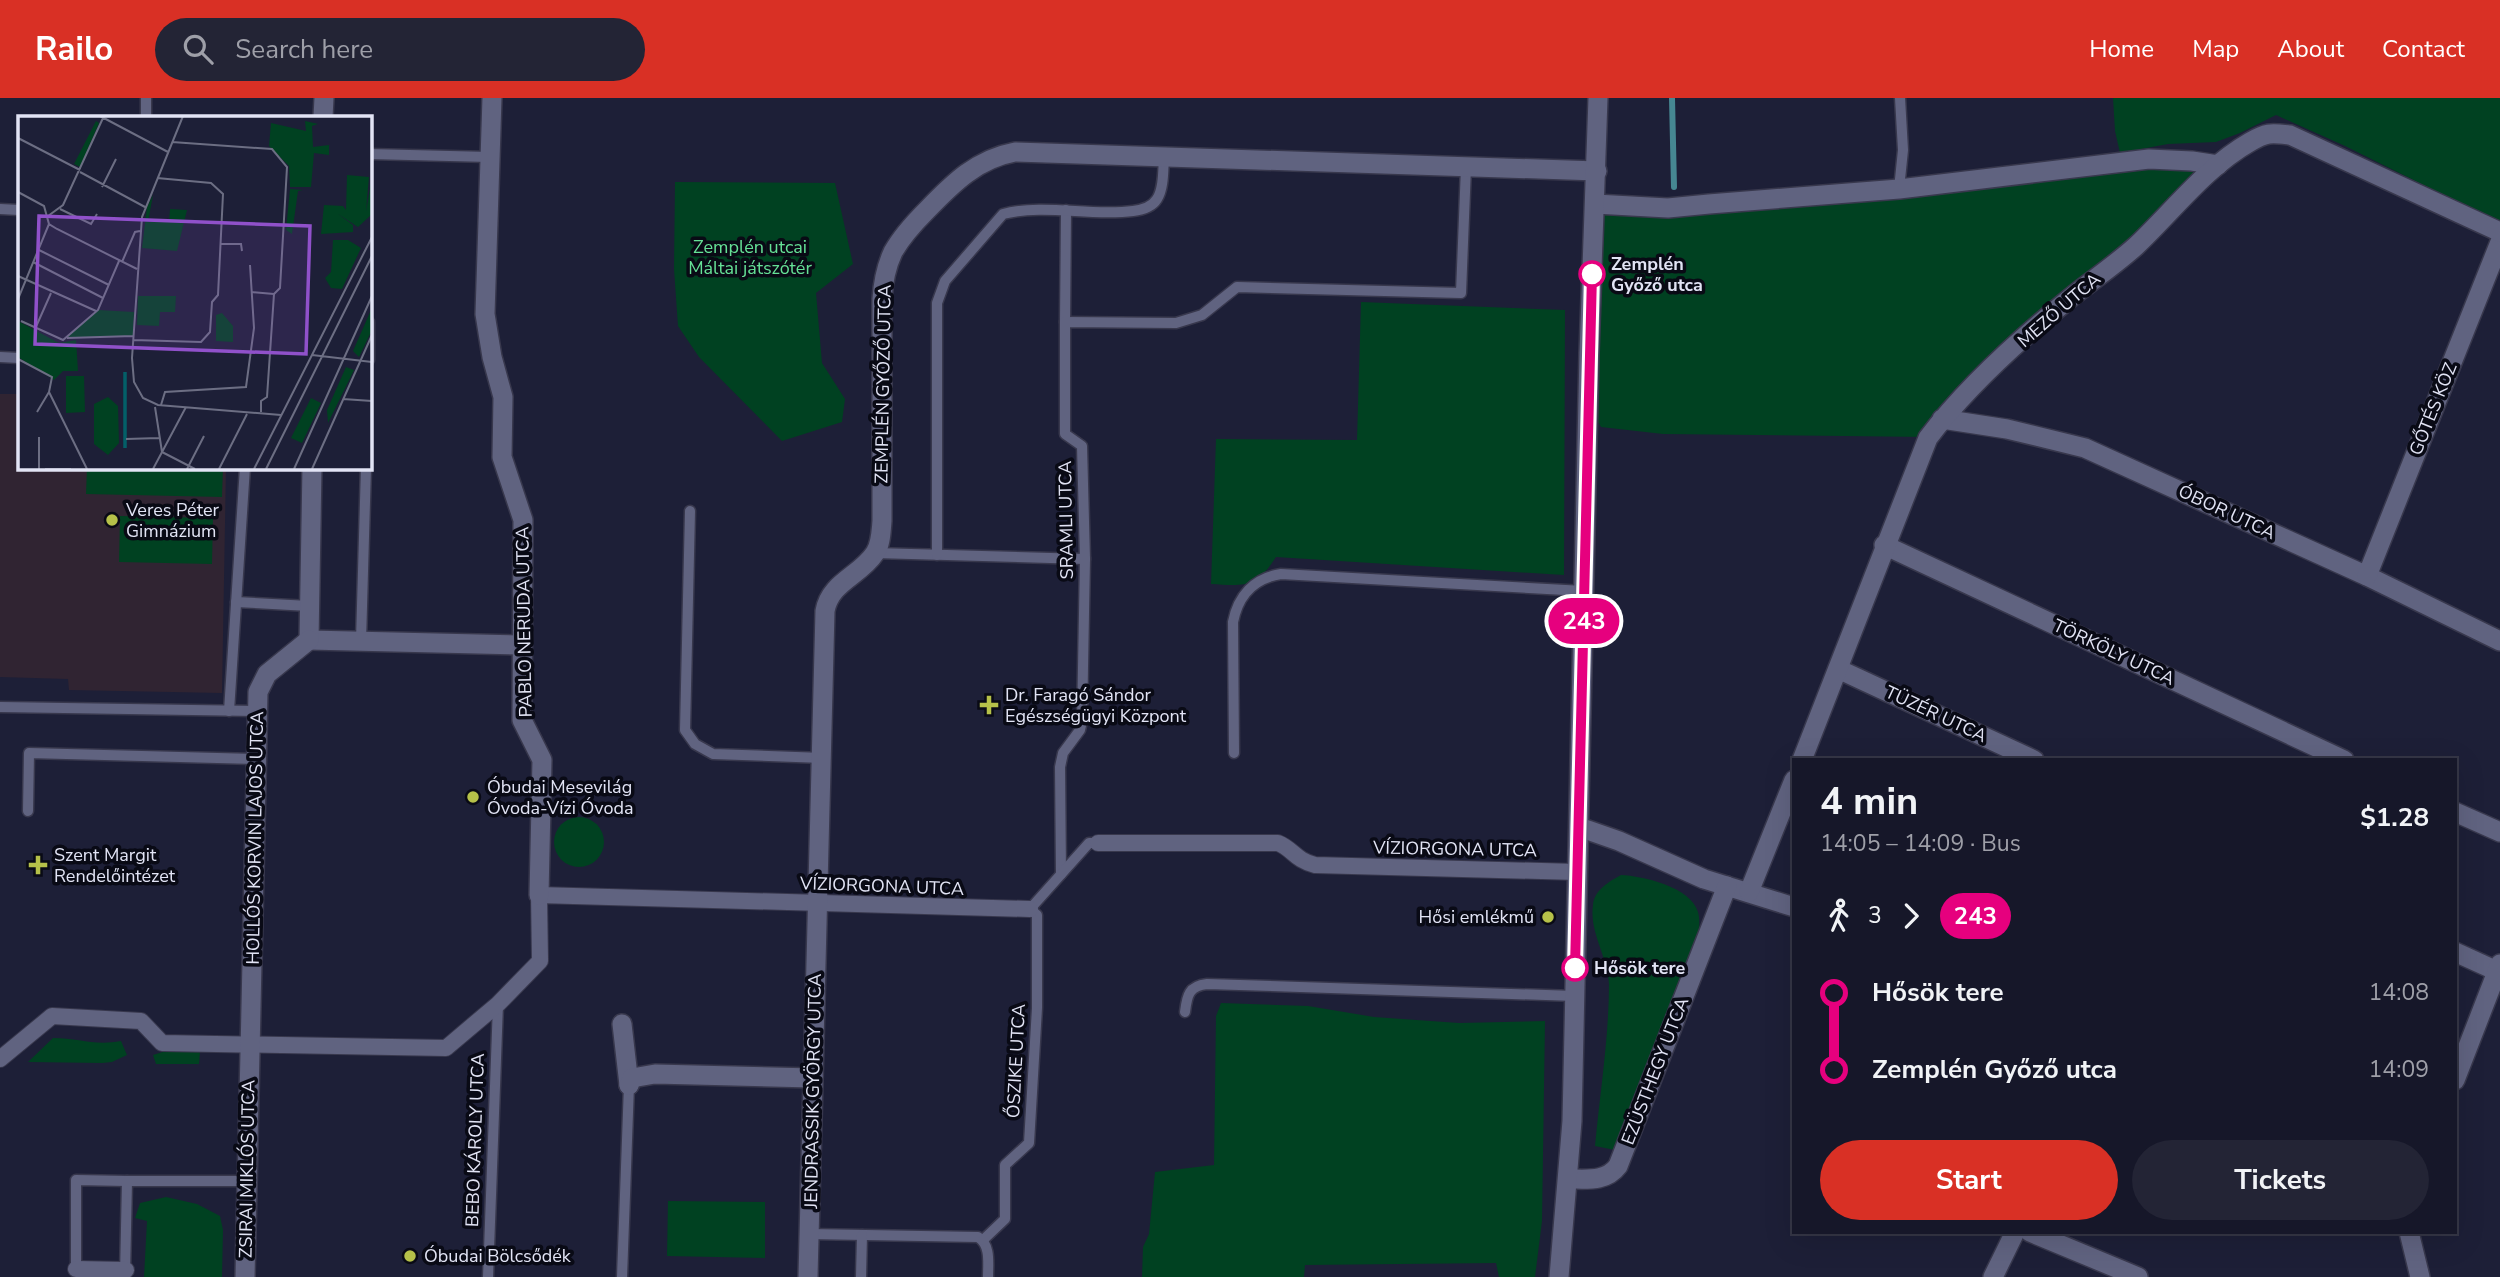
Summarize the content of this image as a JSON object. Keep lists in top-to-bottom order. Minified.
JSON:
{"streets":{"street":["MEZŐ UTCA","ZEMPLÉN GYŐZŐ UTCA","GŐTÉS KÖZ","ÓBOR UTCA","PABLO NERUDA UTCA","TÖRKÖLY UTCA","TÜZÉR UTCA","HOLLÓS KORVIN LAJOS UTCA","VÍZIORGONA UTCA","EZÜSTHEGY UTCA","JENDRASSIK GYÖRGY UTCA","ZSIRAI MIKLÓS UTCA"],"lane":["SRAMLI UTCA","ŐSZIKE UTCA","BEBO KÁROLY UTCA"]},"crossings":[["MEZŐ UTCA","ÓBOR UTCA"],["MEZŐ UTCA","TÖRKÖLY UTCA"],["MEZŐ UTCA","TÜZÉR UTCA"],["GŐTÉS KÖZ","ÓBOR UTCA"],["SRAMLI UTCA","VÍZIORGONA UTCA"],["PABLO NERUDA UTCA","VÍZIORGONA UTCA"],["HOLLÓS KORVIN LAJOS UTCA","ZSIRAI MIKLÓS UTCA"],["VÍZIORGONA UTCA","ŐSZIKE UTCA"],["VÍZIORGONA UTCA","JENDRASSIK GYÖRGY UTCA"]],"parks":["Zemplén utcai Máltai játszótér"],"places":{"other":["Zemplén Győző utca","Veres Péter Gimnázium","Óbudai Mesevilág Óvoda-Vízi Óvoda","Hősi emlékmű","Hősök tere","Óbudai Bölcsődék"],"health":["Dr. Faragó Sándor Egészségügyi Központ","Szent Margit Rendelőintézet"]},"lines":["bus line 243"],"page":{"header":"Railo","search":"Search here","nav":["Home","Map","About","Contact"],"on_map":"243","heading":["4 min","14:05 – 14:09 · Bus","$1.28"],"legs":["3","243"],"list":[{"name":"Hősök tere","value":"14:08"},{"name":"Zemplén Győző utca","value":"14:09"}],"buttons":["Start","Tickets"]}}
